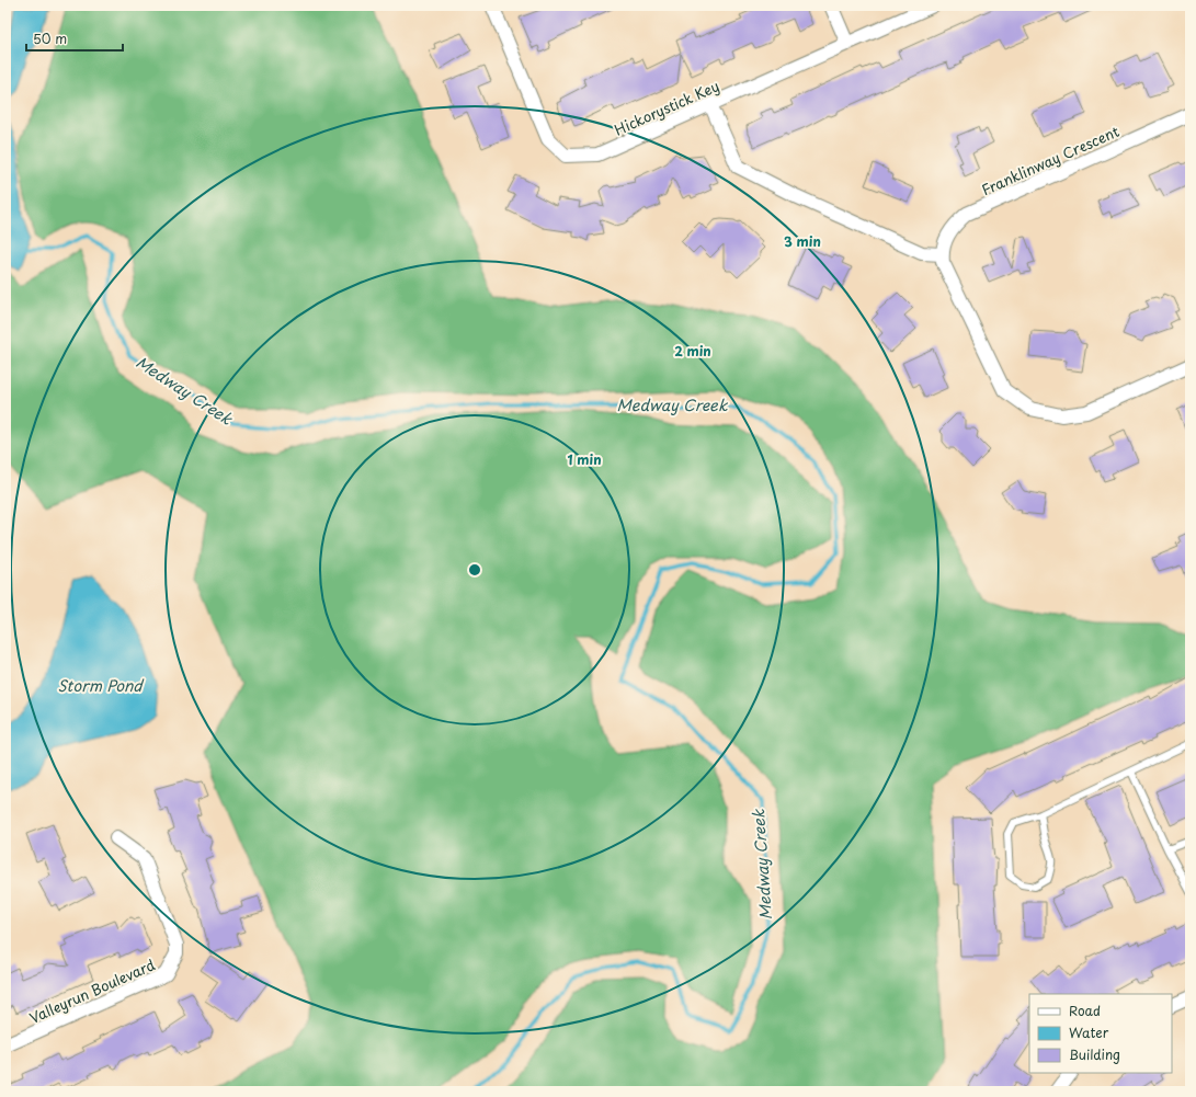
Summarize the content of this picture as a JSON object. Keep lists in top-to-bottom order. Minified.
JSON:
{"streets":{"street":["Hickorystick Key","Franklinway Crescent","Valleyrun Boulevard"]},"water":["Medway Creek","Storm Pond"],"legend":["Road","Water","Building"],"scale_bar":"50 m","rings":["3 min","2 min","1 min"]}
